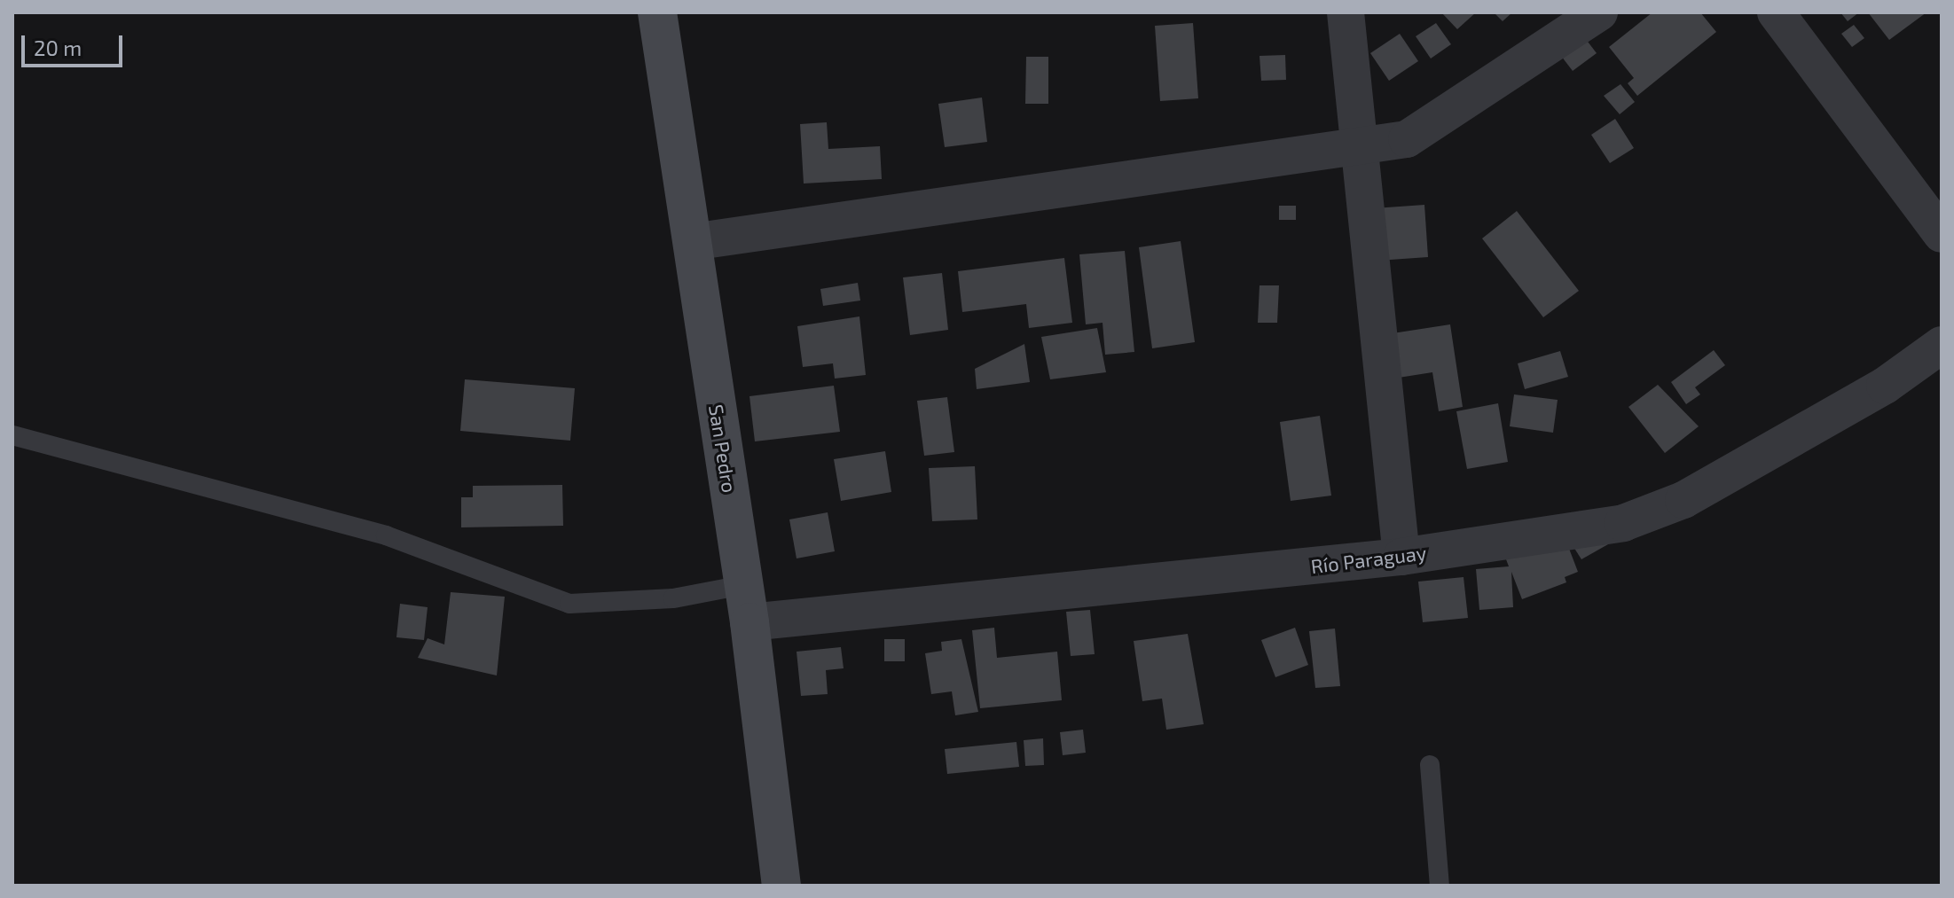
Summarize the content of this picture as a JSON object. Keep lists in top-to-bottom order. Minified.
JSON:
{"streets":{"main road":["San Pedro"],"street":["Río Paraguay"]},"crossings":[["San Pedro","Río Paraguay"]],"scale_bar":"20 m"}
